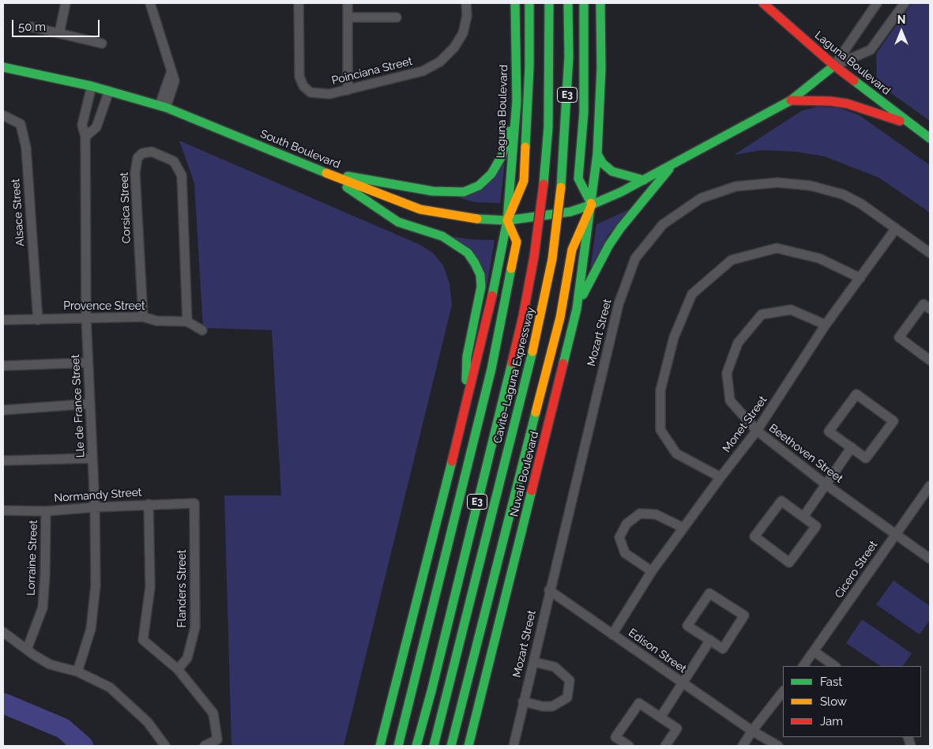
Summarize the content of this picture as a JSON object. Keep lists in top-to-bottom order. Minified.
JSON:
{"streets":{"main road":["Laguna Boulevard","E3","South Boulevard","Cavite–Laguna Expressway","Nuvali Boulevard"],"street":["Poinciana Street","Corsica Street","Alsace Street","Provence Street","Mozart Street","Lle de France Street","Monet Street","Beethoven Street","Normandy Street","Lorraine Street","Cicero Street","Flanders Street","Edison Street"]},"crossings":[["Laguna Boulevard","South Boulevard"],["South Boulevard","Lle de France Street"],["South Boulevard","Nuvali Boulevard"],["Corsica Street","Provence Street"],["Alsace Street","Provence Street"],["Provence Street","Lle de France Street"],["Mozart Street","Monet Street"],["Mozart Street","Edison Street"],["Lle de France Street","Normandy Street"],["Monet Street","Beethoven Street"],["Monet Street","Edison Street"],["Beethoven Street","Cicero Street"],["Normandy Street","Lorraine Street"],["Normandy Street","Flanders Street"]],"legend":["Fast","Slow","Jam"],"scale_bar":"50 m","north":"top"}
